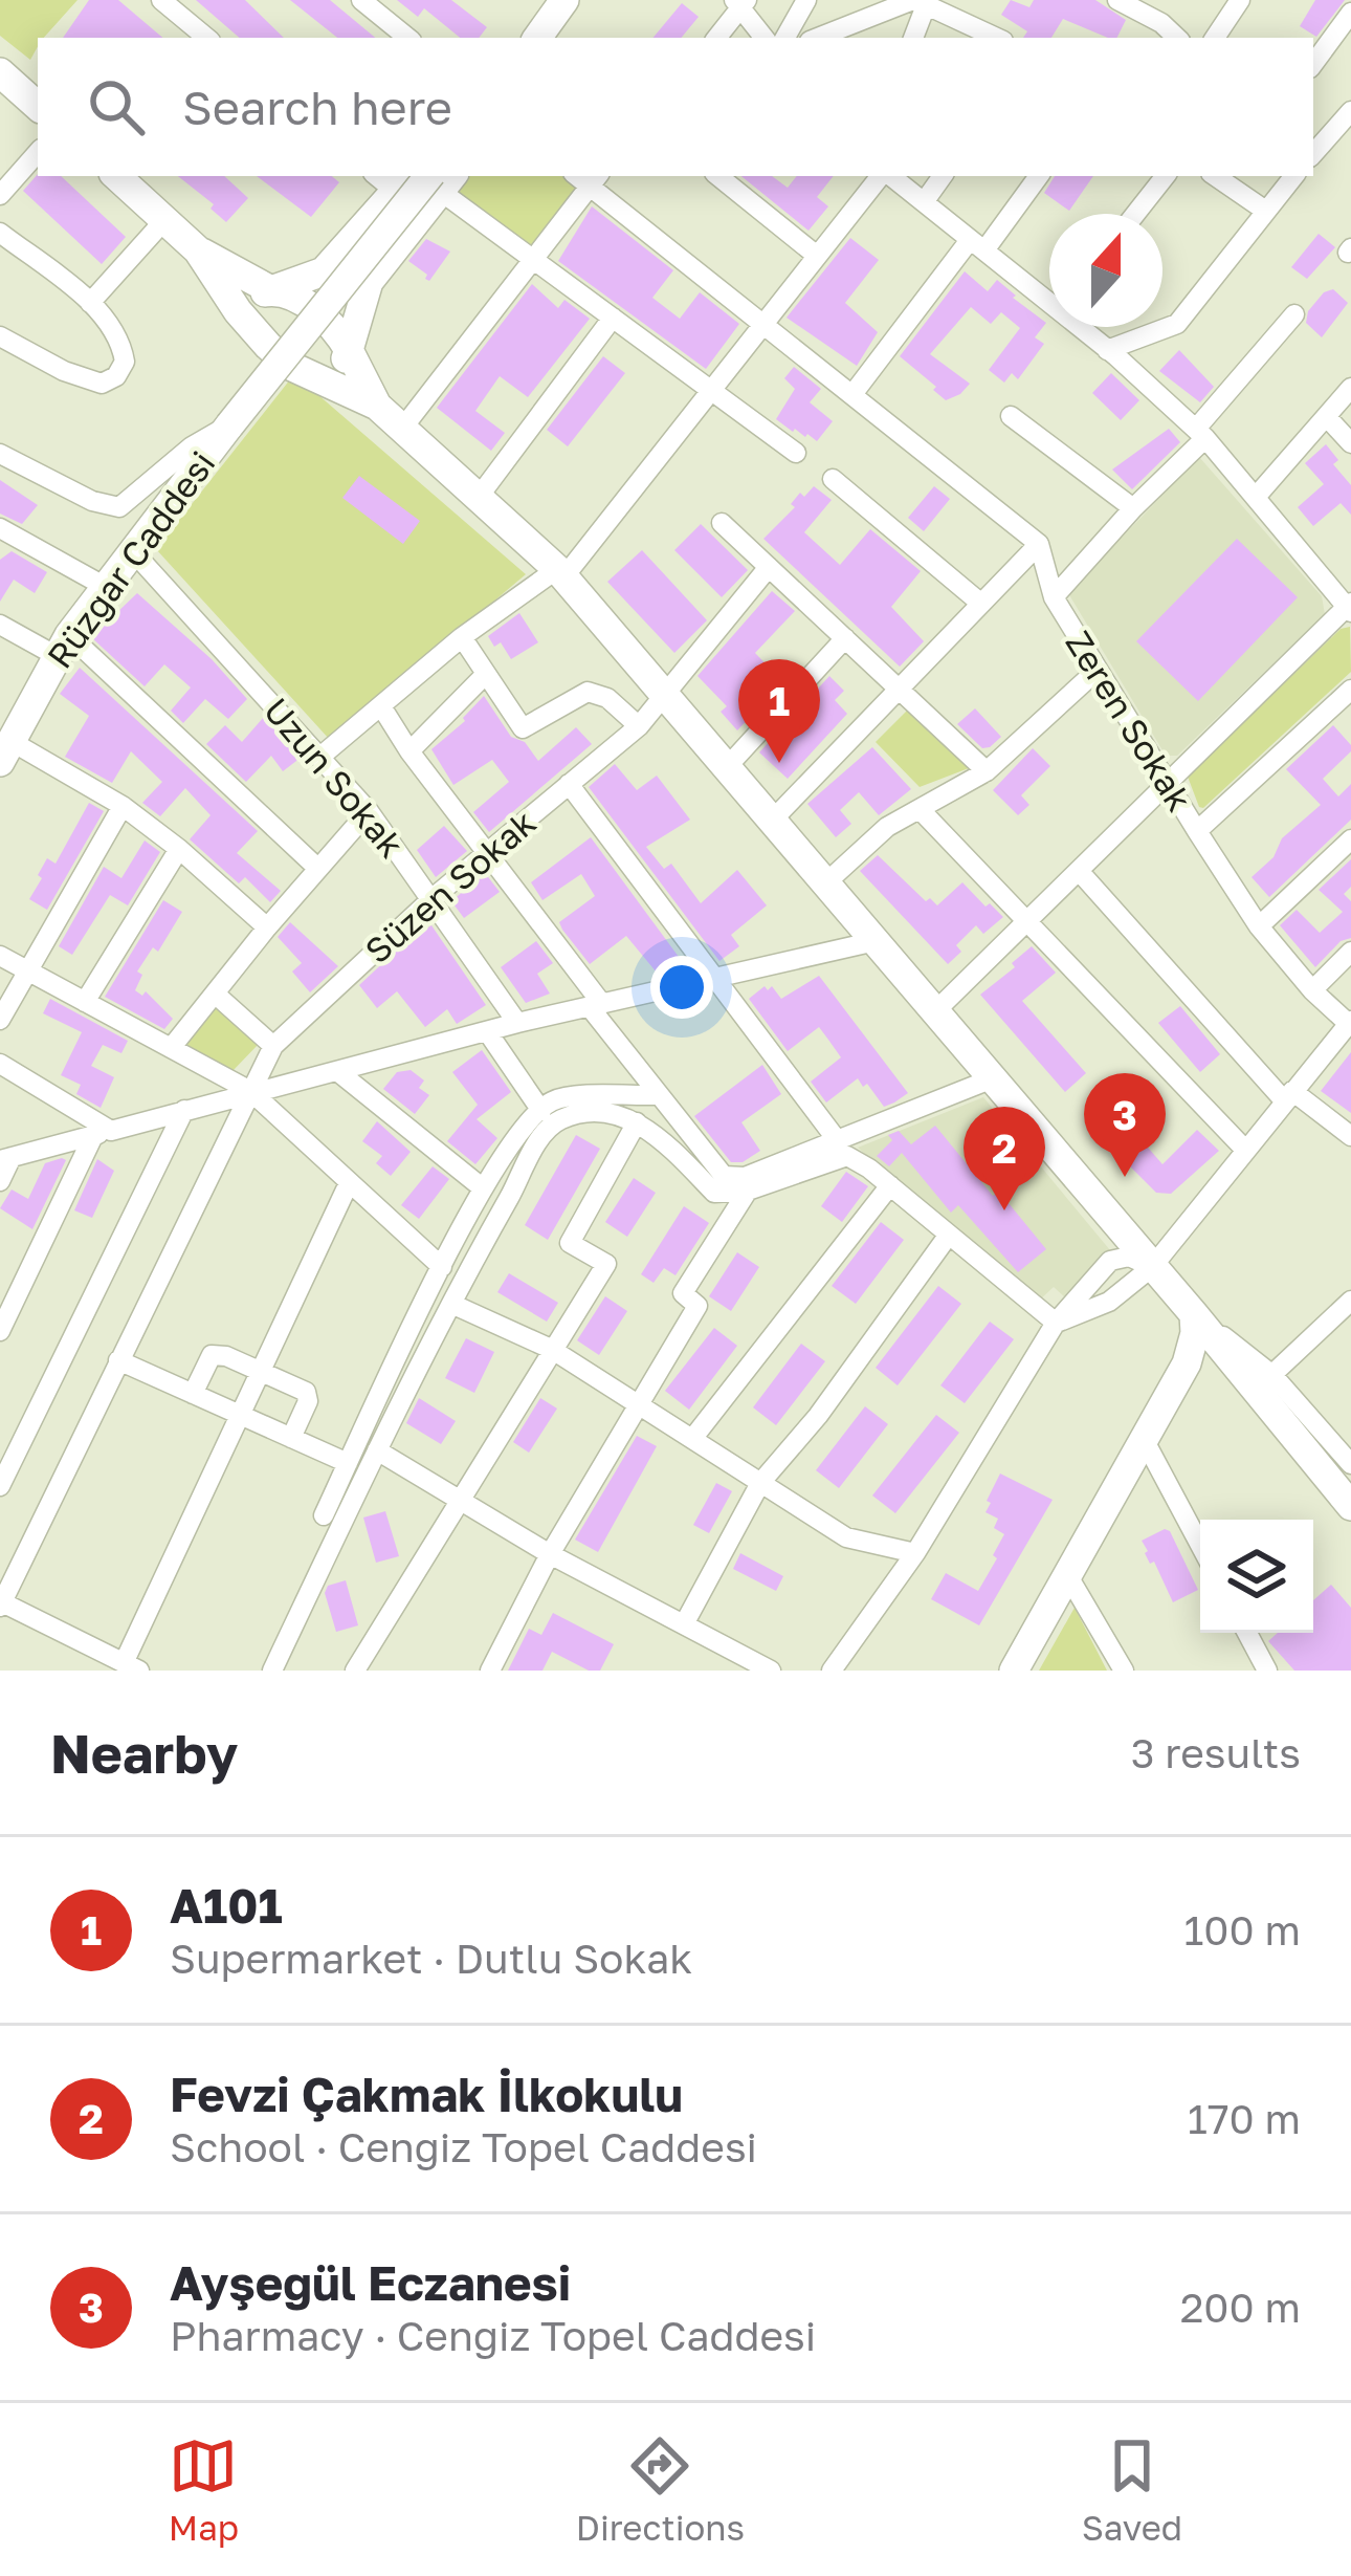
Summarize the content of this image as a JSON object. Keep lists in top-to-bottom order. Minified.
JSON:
{"streets":{"main road":["Rüzgar Caddesi"],"street":["Zeren Sokak","Uzun Sokak","Süzen Sokak"]},"crossings":[["Rüzgar Caddesi","Uzun Sokak"],["Uzun Sokak","Süzen Sokak"]],"north":"top","page":{"search":"Search here","pins":["1","3","2"],"heading":["Nearby","3 results"],"list":[{"mark":"1","name":"A101","note":"Supermarket · Dutlu Sokak","value":"100 m"},{"mark":"2","name":"Fevzi Çakmak İlkokulu","note":"School · Cengiz Topel Caddesi","value":"170 m"},{"mark":"3","name":"Ayşegül Eczanesi","note":"Pharmacy · Cengiz Topel Caddesi","value":"200 m"}],"nav":["Map","Directions","Saved"]}}
